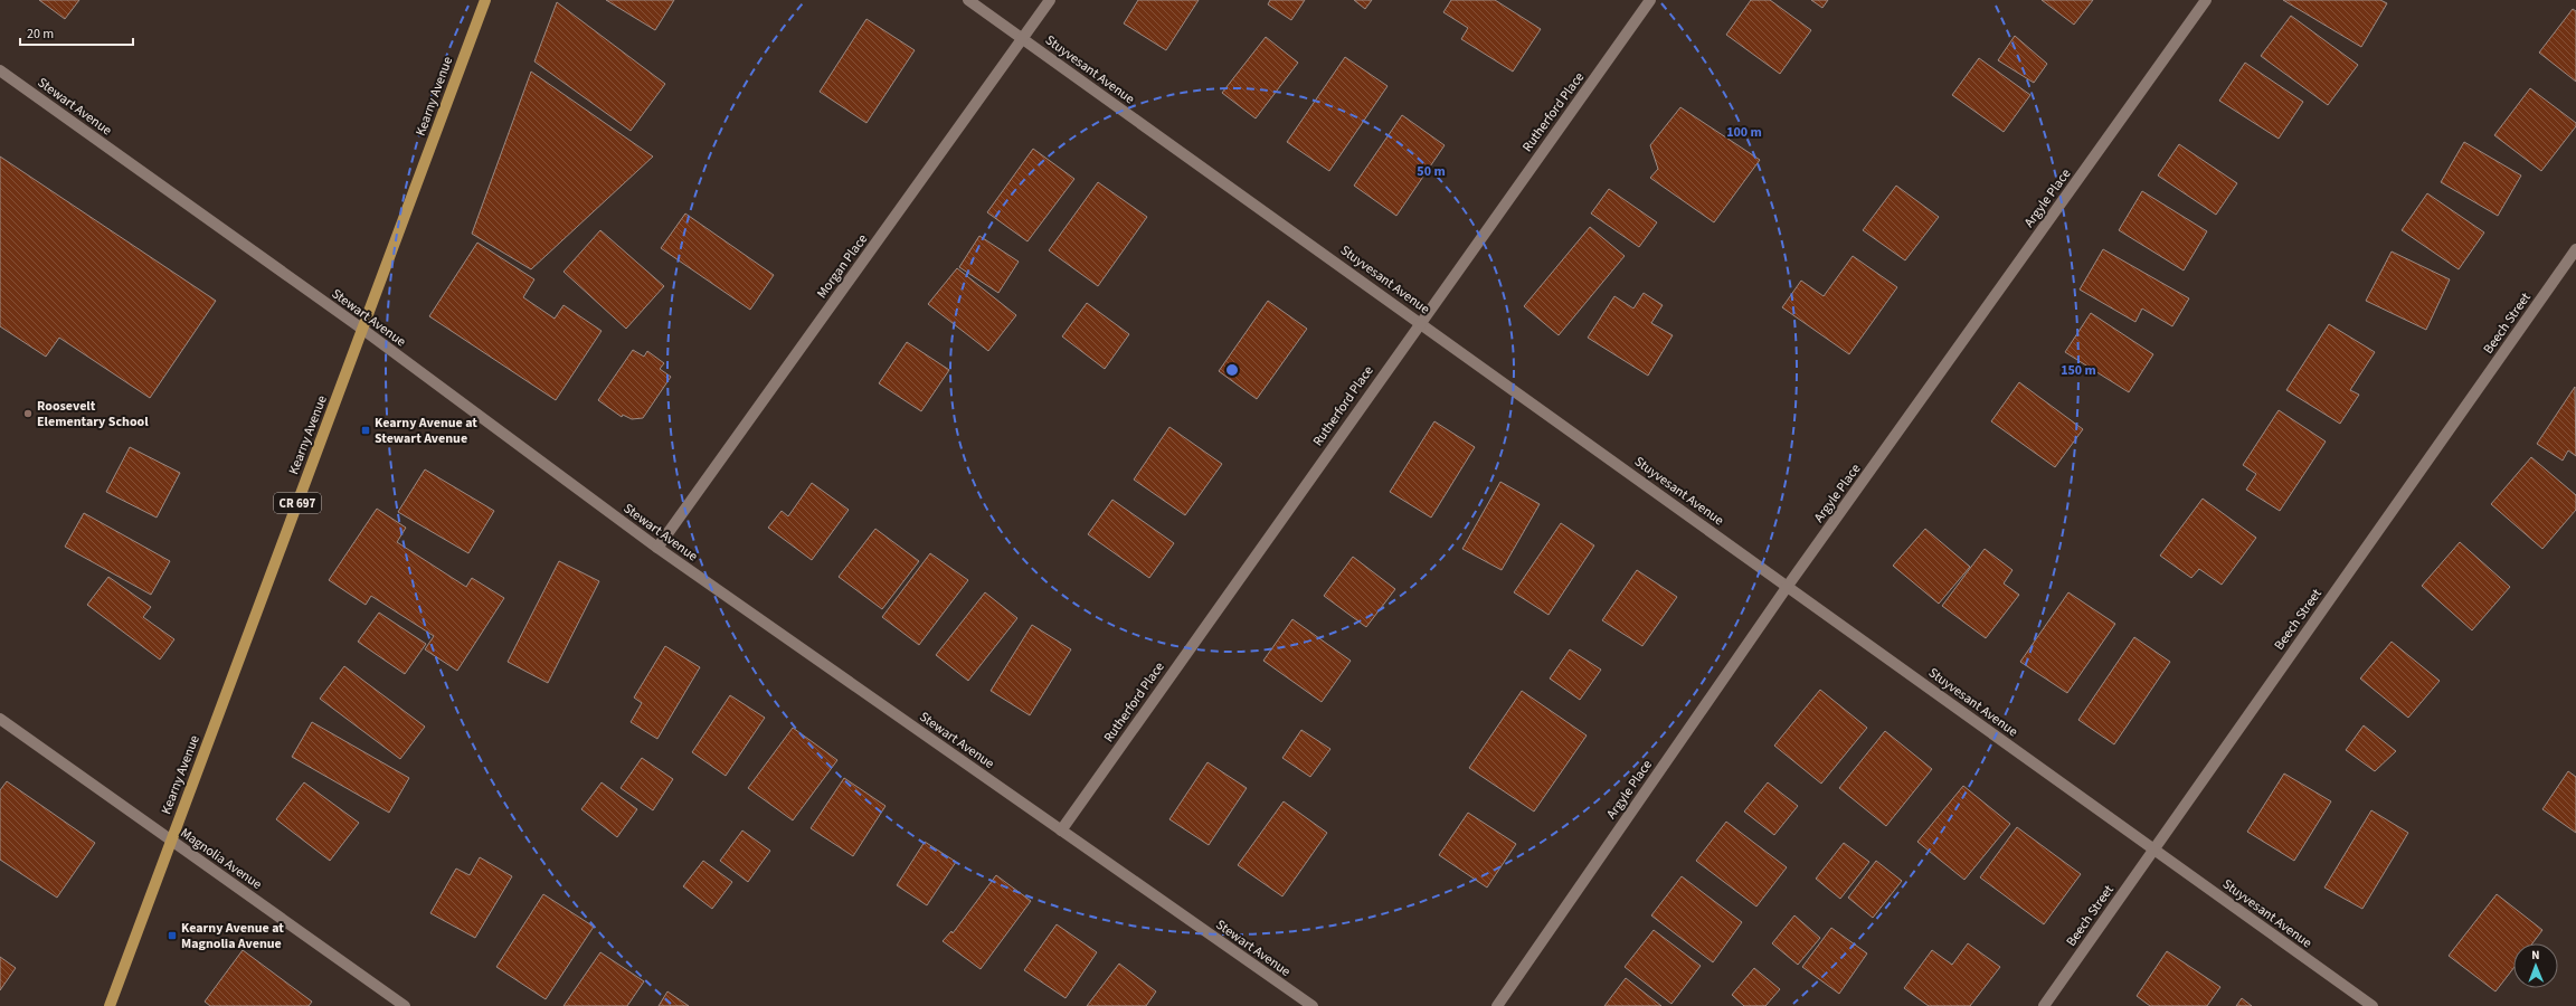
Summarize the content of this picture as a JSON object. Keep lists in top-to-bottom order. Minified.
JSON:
{"streets":{"main road":["Kearny Avenue","CR 697"],"street":["Stuyvesant Avenue","Stewart Avenue","Rutherford Place","Argyle Place","Morgan Place","Beech Street","Magnolia Avenue"]},"crossings":[["Stuyvesant Avenue","Rutherford Place"],["Stuyvesant Avenue","Argyle Place"],["Stuyvesant Avenue","Morgan Place"],["Stuyvesant Avenue","Beech Street"],["Kearny Avenue","Stewart Avenue"],["Kearny Avenue","Magnolia Avenue"],["Stewart Avenue","Rutherford Place"],["Stewart Avenue","Morgan Place"]],"places":{"other":["Roosevelt Elementary School"],"transit":["Kearny Avenue at Stewart Avenue","Kearny Avenue at Magnolia Avenue"]},"scale_bar":"20 m","north":"top","rings":["100 m","50 m","150 m"]}
